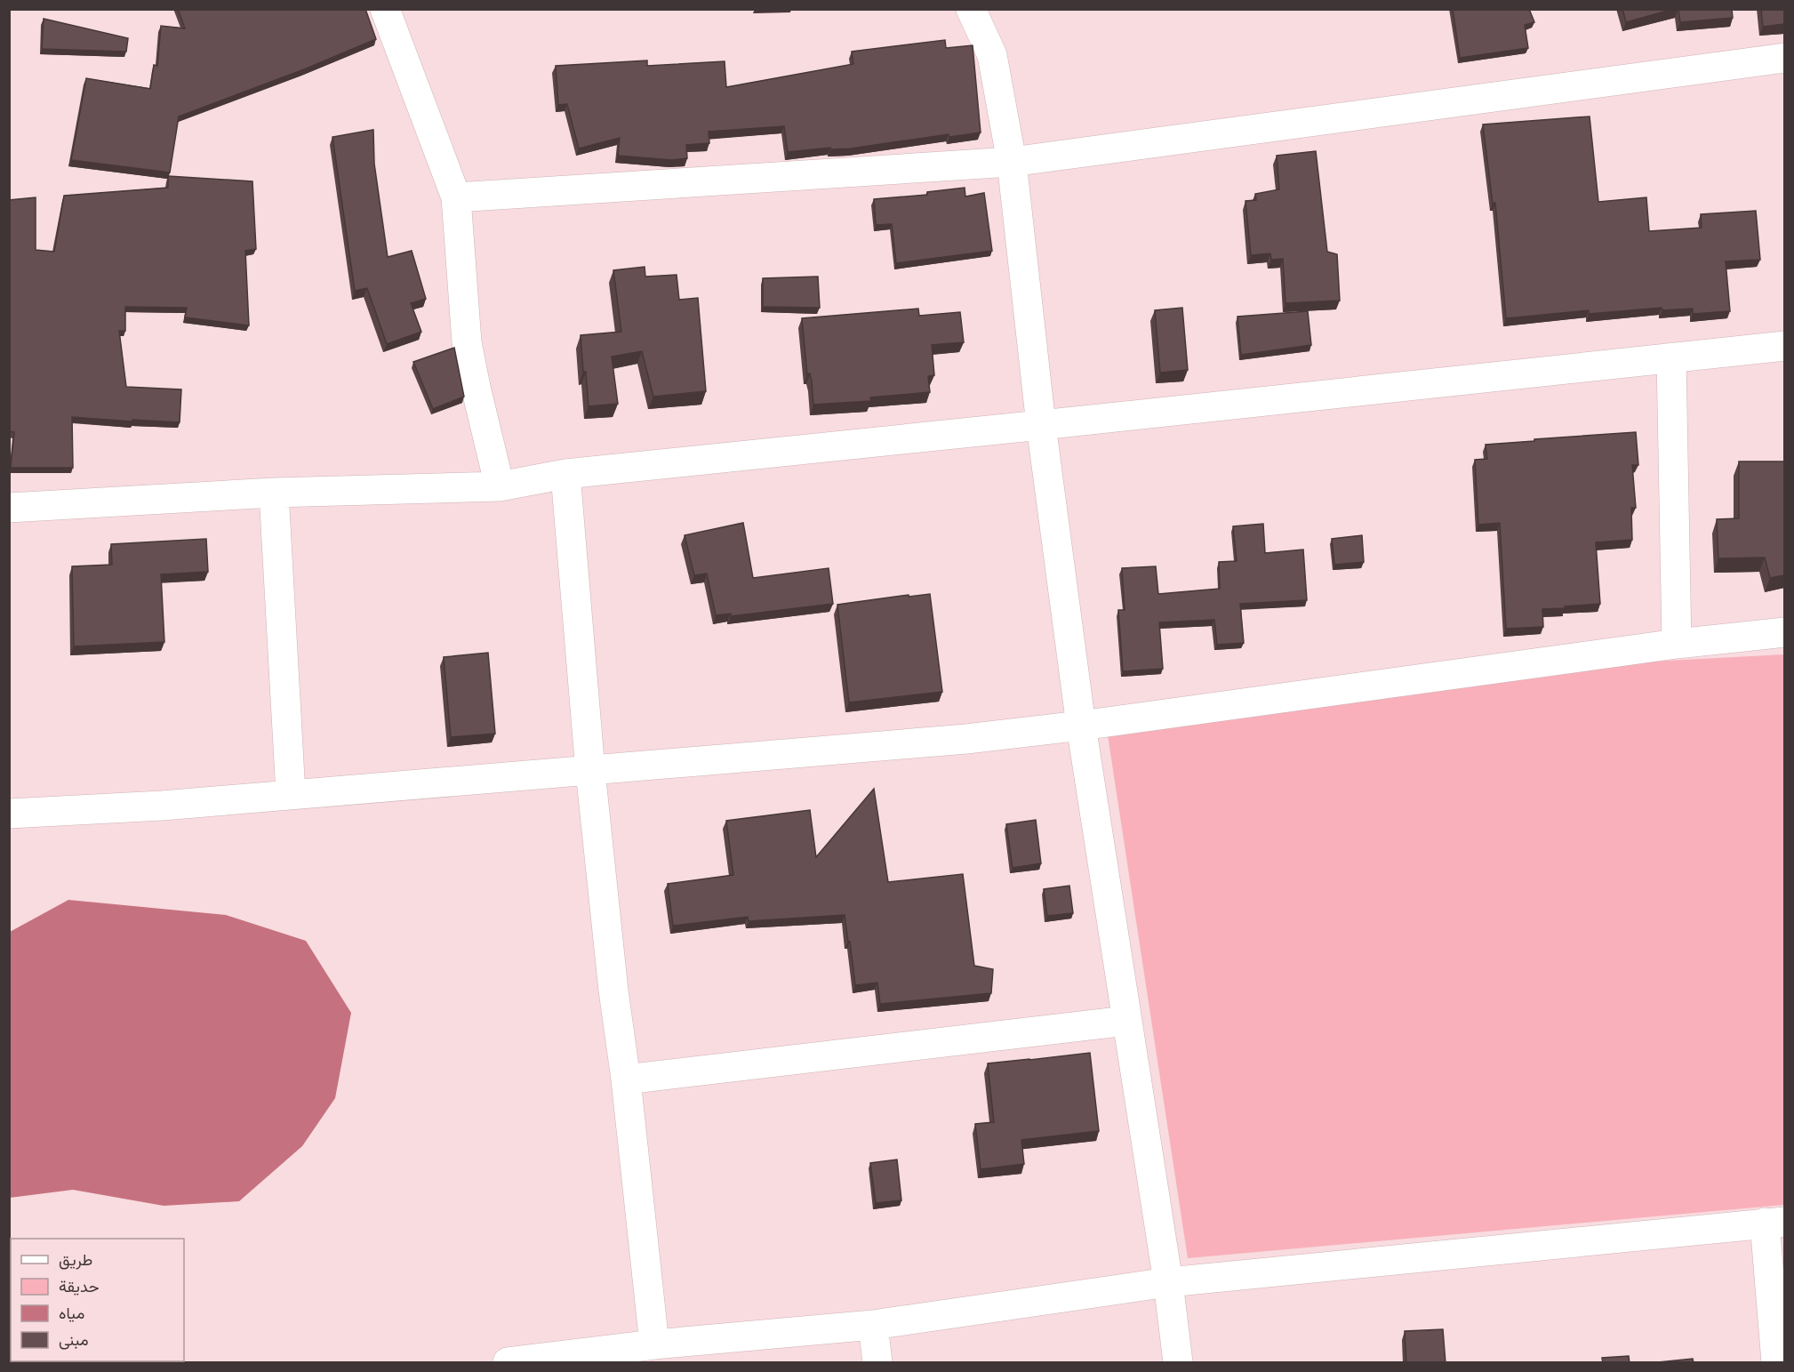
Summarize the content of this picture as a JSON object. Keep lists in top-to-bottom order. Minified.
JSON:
{"legend":["طريق","حديقة","مياه","مبنى"]}
